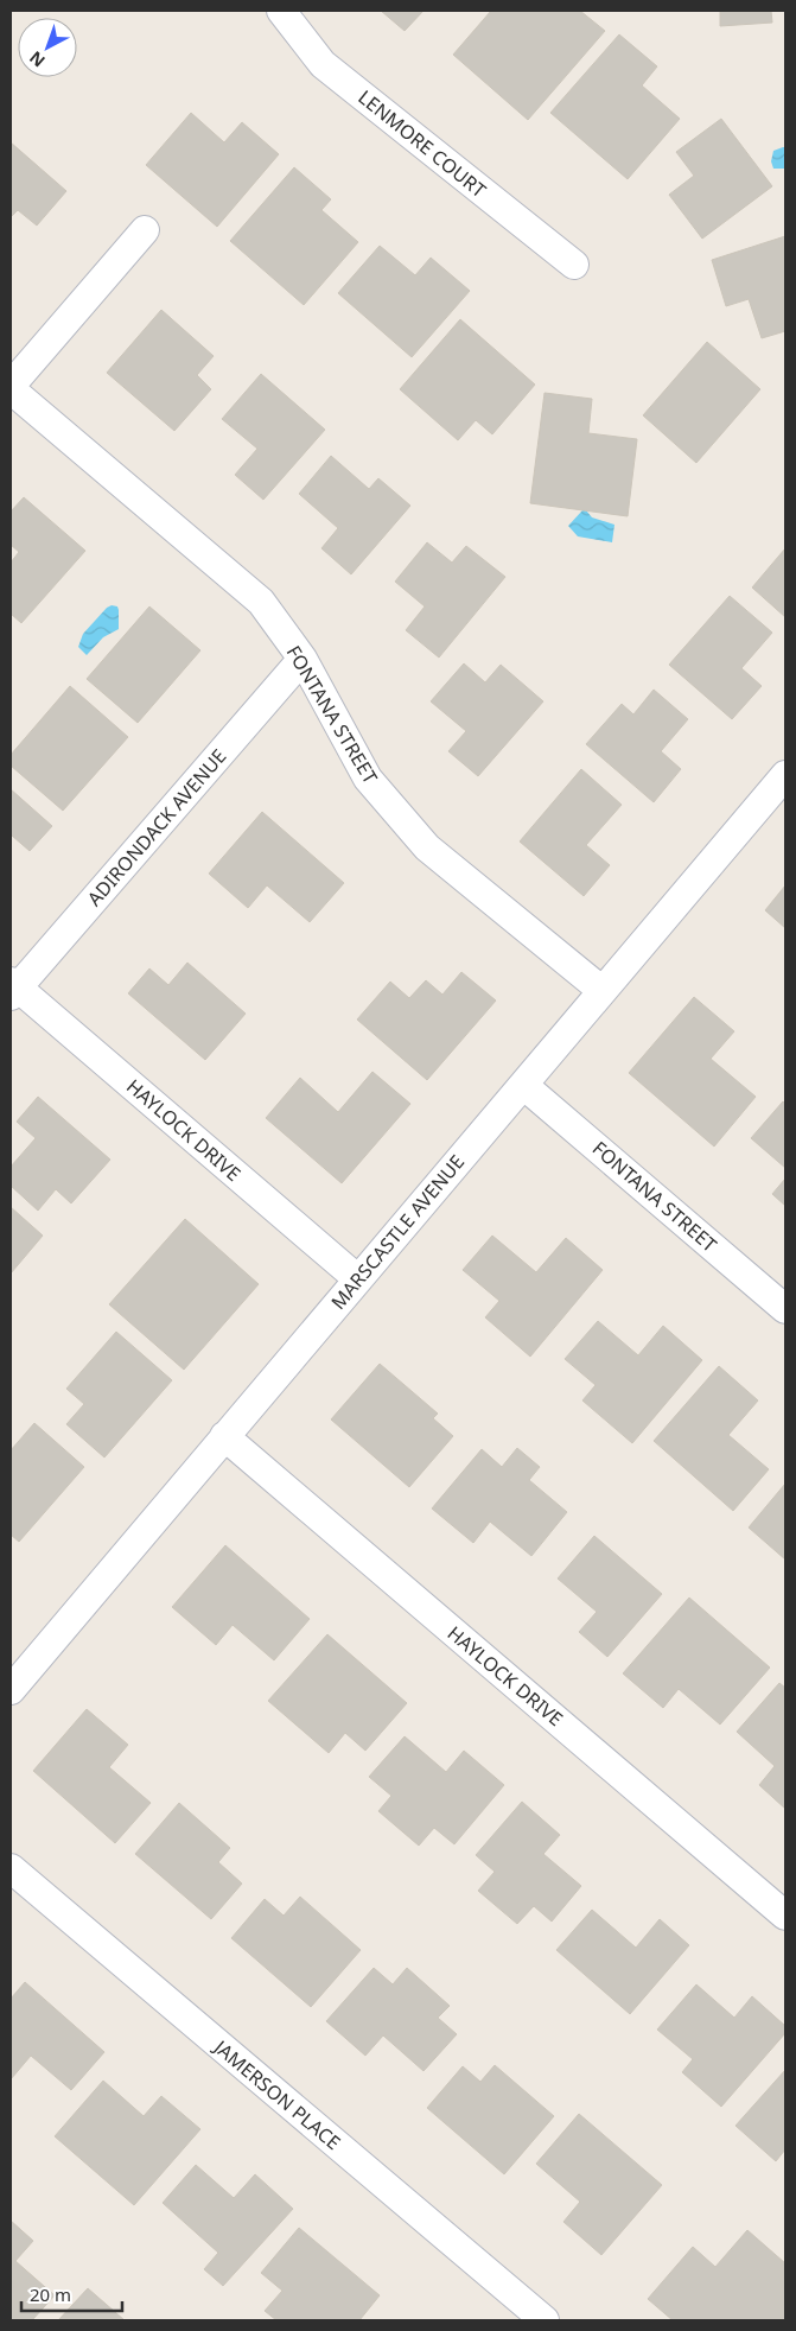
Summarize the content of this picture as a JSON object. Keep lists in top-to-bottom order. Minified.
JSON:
{"streets":{"street":["LENMORE COURT","FONTANA STREET","ADIRONDACK AVENUE","HAYLOCK DRIVE","MARSCASTLE AVENUE","JAMERSON PLACE"]},"crossings":[["FONTANA STREET","ADIRONDACK AVENUE"],["FONTANA STREET","MARSCASTLE AVENUE"],["ADIRONDACK AVENUE","HAYLOCK DRIVE"],["HAYLOCK DRIVE","MARSCASTLE AVENUE"]],"scale_bar":"20 m","north":"bottom left"}
